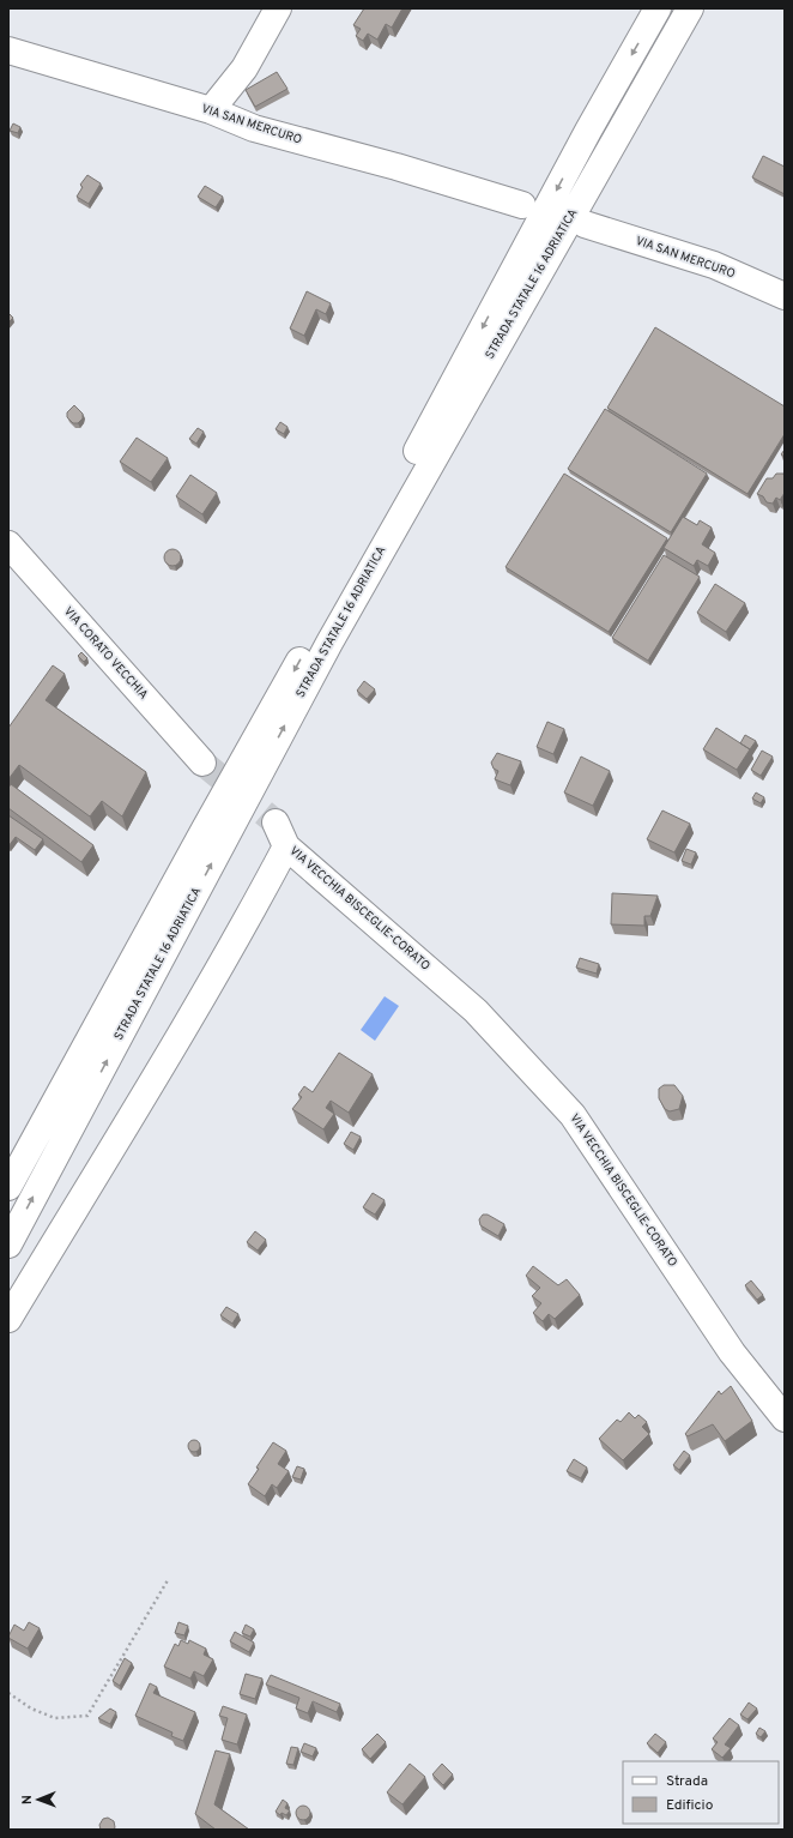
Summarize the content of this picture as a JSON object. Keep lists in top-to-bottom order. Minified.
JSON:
{"streets":{"main road":["VIA SAN MERCURO","STRADA STATALE 16 ADRIATICA","VIA CORATO VECCHIA","VIA VECCHIA BISCEGLIE-CORATO"]},"legend":["Strada","Edificio"],"north":"left"}
